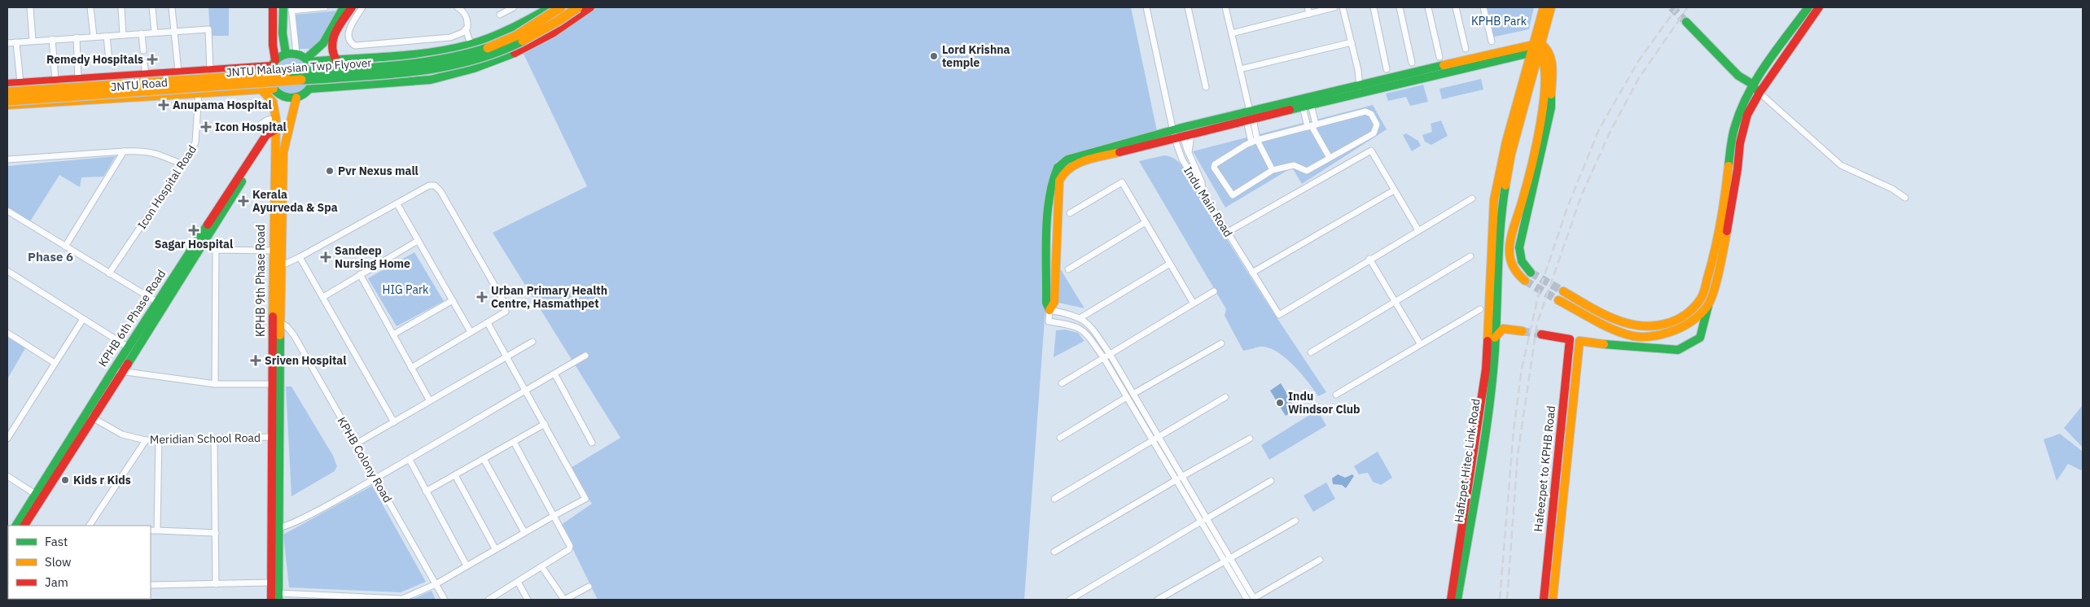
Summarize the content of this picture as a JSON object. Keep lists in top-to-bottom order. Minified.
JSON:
{"streets":{"street":["JNTU Malaysian Twp Flyover","JNTU Road","Icon Hospital Road","Indu Main Road","KPHB 9th Phase Road","KPHB 6th Phase Road","Meridian School Road","KPHB Colony Road","Hafizpet Hitec Link Road","Hafeezpet to KPHB Road"]},"crossings":[["JNTU Road","Icon Hospital Road"],["JNTU Road","KPHB 9th Phase Road"],["KPHB 9th Phase Road","KPHB 6th Phase Road"],["KPHB 9th Phase Road","Meridian School Road"],["KPHB 9th Phase Road","KPHB Colony Road"],["KPHB 6th Phase Road","Meridian School Road"]],"districts":["Phase 6"],"parks":["KPHB Park","HIG Park"],"places":{"other":["Lord Krishna temple","Pvr Nexus mall","Indu Windsor Club","Kids r Kids"],"health":["Remedy Hospitals","Anupama Hospital","Icon Hospital","Kerala Ayurveda & Spa","Sagar Hospital","Sandeep Nursing Home","Urban Primary Health Centre, Hasmathpet","Sriven Hospital"]},"legend":["Fast","Slow","Jam"]}
